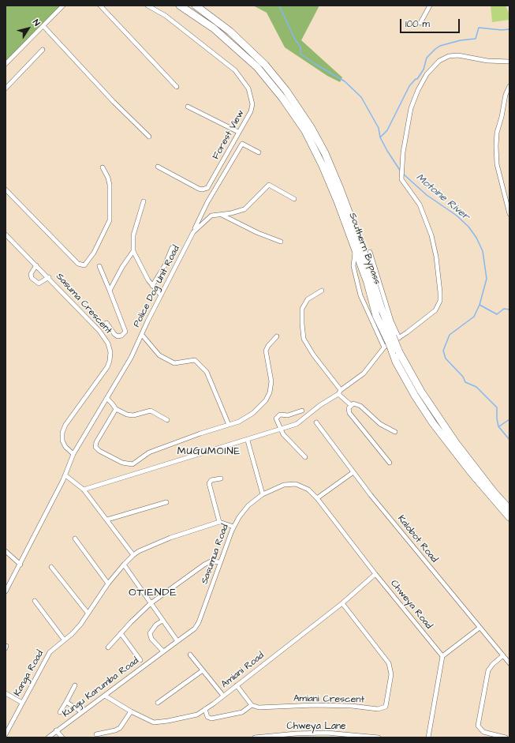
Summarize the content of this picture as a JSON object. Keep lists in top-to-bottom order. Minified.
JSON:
{"streets":{"highway":["Southern Bypass"],"street":["Forest View","Police Dog Unit Road","Sasuma Crescent","Kalobot Road","Sasumua Road","Chweya Road","Amiani Road","Kanga Road","Kungu Karumba Road","Amiani Crescent","Chweya Lane"]},"crossings":[["Police Dog Unit Road","Sasuma Crescent"],["Sasumua Road","Chweya Road"],["Sasumua Road","Kungu Karumba Road"],["Chweya Road","Amiani Road"],["Amiani Road","Kungu Karumba Road"],["Amiani Road","Amiani Crescent"]],"districts":["MUGUMOINE","OTIENDE"],"water":["Motoine River"],"scale_bar":"100 m","north":"top right"}
